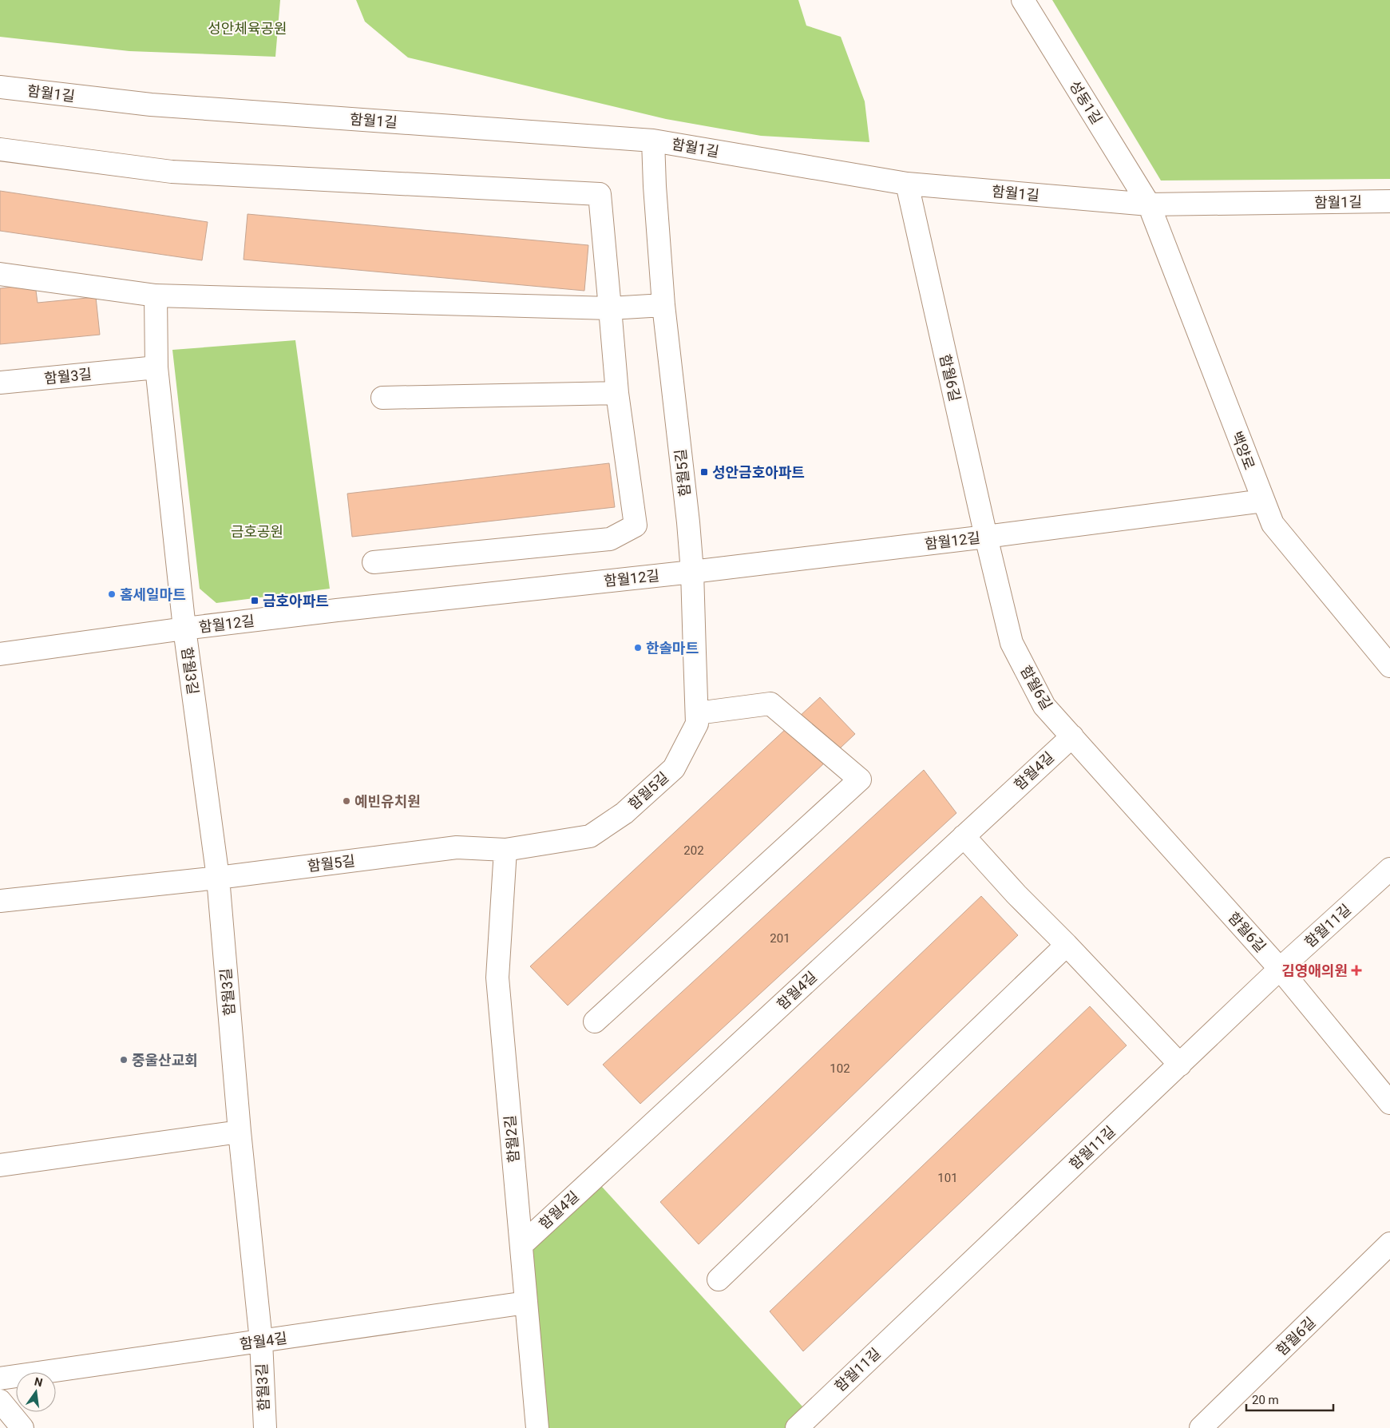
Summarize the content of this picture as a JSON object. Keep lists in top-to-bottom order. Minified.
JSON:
{"streets":{"street":["함월1길","성동1길","함월3길","함월6길","백양로","함월5길","함월12길","함월4길","함월11길","함월2길"]},"crossings":[["함월1길","성동1길"],["함월1길","함월6길"],["함월1길","백양로"],["함월1길","함월5길"],["성동1길","백양로"],["함월3길","함월5길"],["함월3길","함월12길"],["함월3길","함월4길"],["함월6길","함월12길"],["함월6길","함월4길"],["함월6길","함월11길"],["백양로","함월12길"],["함월5길","함월12길"],["함월5길","함월2길"],["함월4길","함월2길"]],"parks":["성안체육공원","금호공원"],"places":{"transit":["성안금호아파트","금호아파트"],"other":["홈세일마트","한솔마트","예빈유치원","중울산교회"],"health":["김영애의원"]},"house_numbers":["202","201","102","101"],"scale_bar":"20 m","north":"top"}
